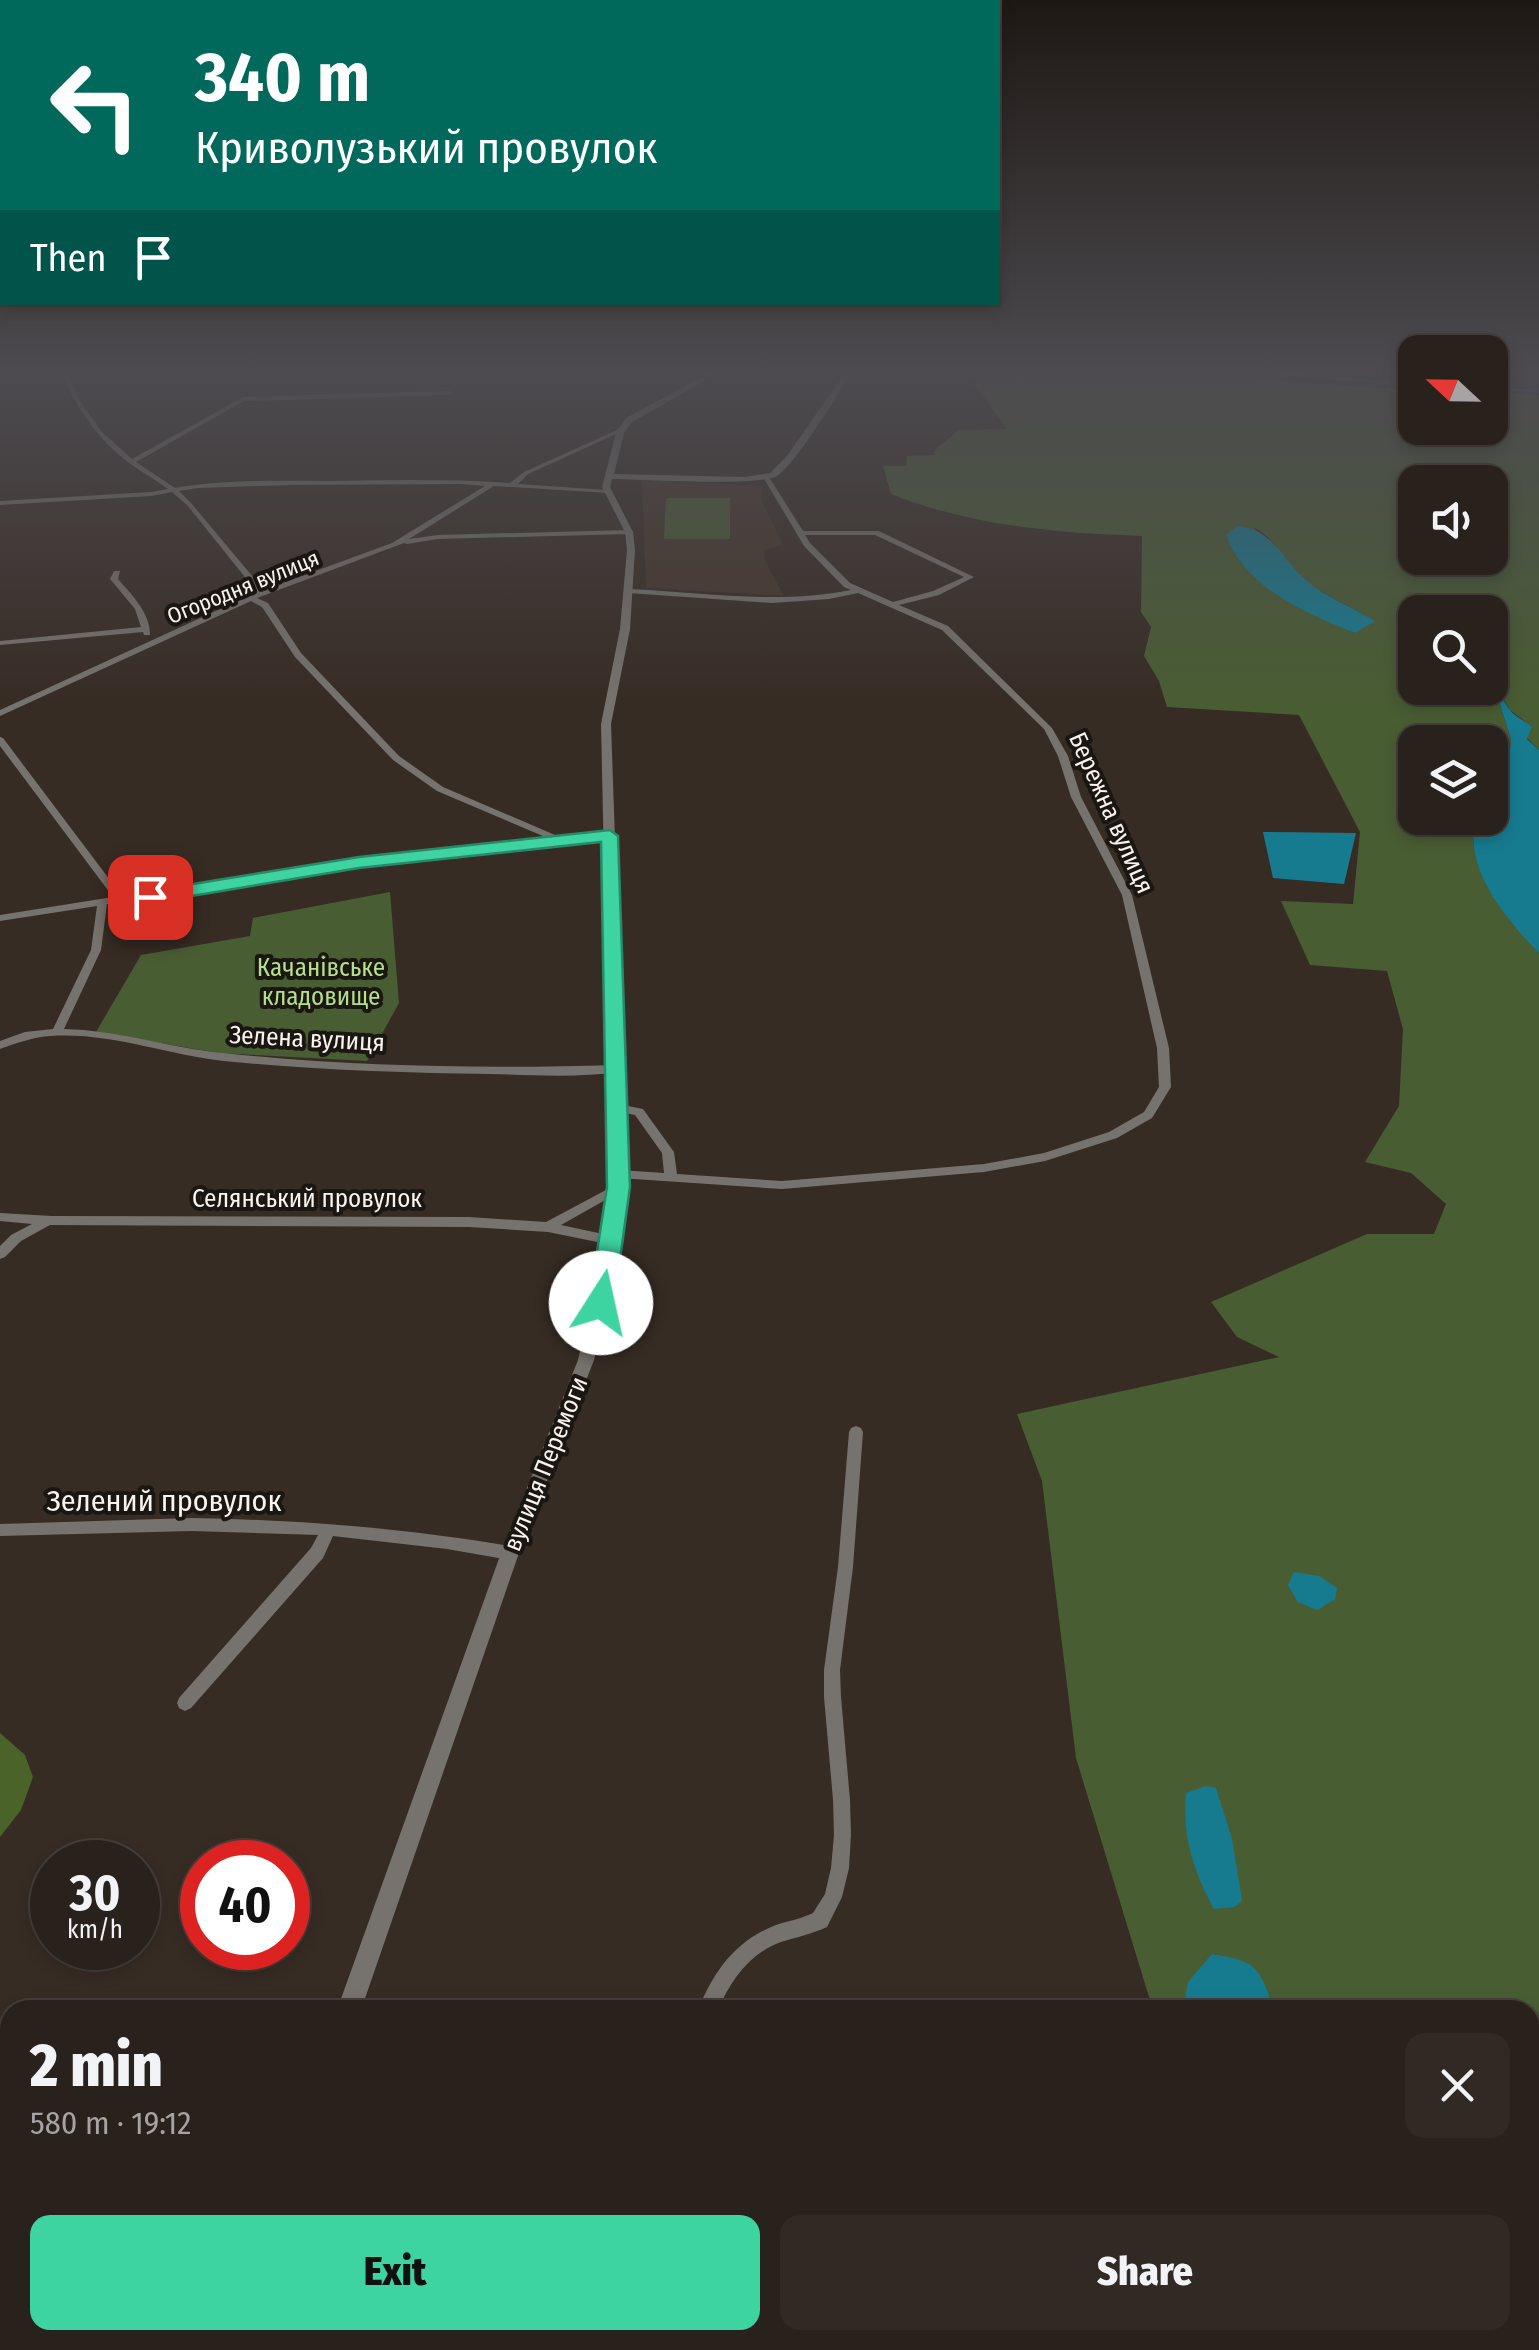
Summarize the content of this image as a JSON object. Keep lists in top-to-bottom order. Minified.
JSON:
{"streets":{"street":["Огородня вулиця","Бережна вулиця","Зелена вулиця","Селянський провулок","вулиця Перемоги","Зелений провулок"]},"crossings":[["Бережна вулиця","вулиця Перемоги"],["Зелена вулиця","вулиця Перемоги"],["Селянський провулок","вулиця Перемоги"],["вулиця Перемоги","Зелений провулок"]],"parks":["Качанівське кладовище"],"north":"left","page":{"turn":["340 m","Криволузький провулок"],"then":"Then","speed":"30 km/h","limit":"40","heading":["2 min","580 m · 19:12"],"buttons":["Exit","Share"]}}
